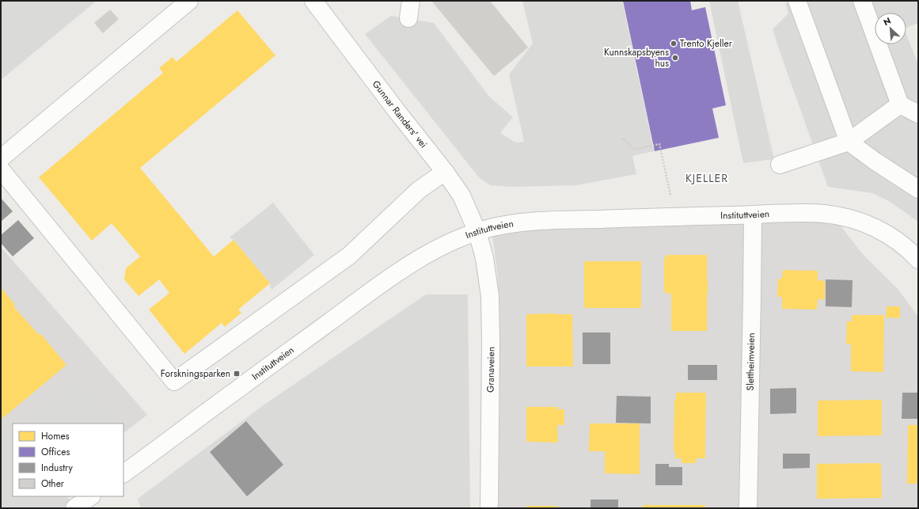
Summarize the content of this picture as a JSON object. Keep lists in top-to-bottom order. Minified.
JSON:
{"streets":{"street":["Gunnar Randers' vei","Instituttveien","Slettheimveien","Granaveien"]},"crossings":[["Gunnar Randers' vei","Instituttveien"],["Gunnar Randers' vei","Granaveien"],["Instituttveien","Slettheimveien"],["Instituttveien","Granaveien"]],"districts":["KJELLER"],"places":{"other":["Trento Kjeller","Kunnskapsbyens hus"],"transit":["Forskningsparken"]},"legend":["Homes","Offices","Industry","Other"],"north":"top left"}
